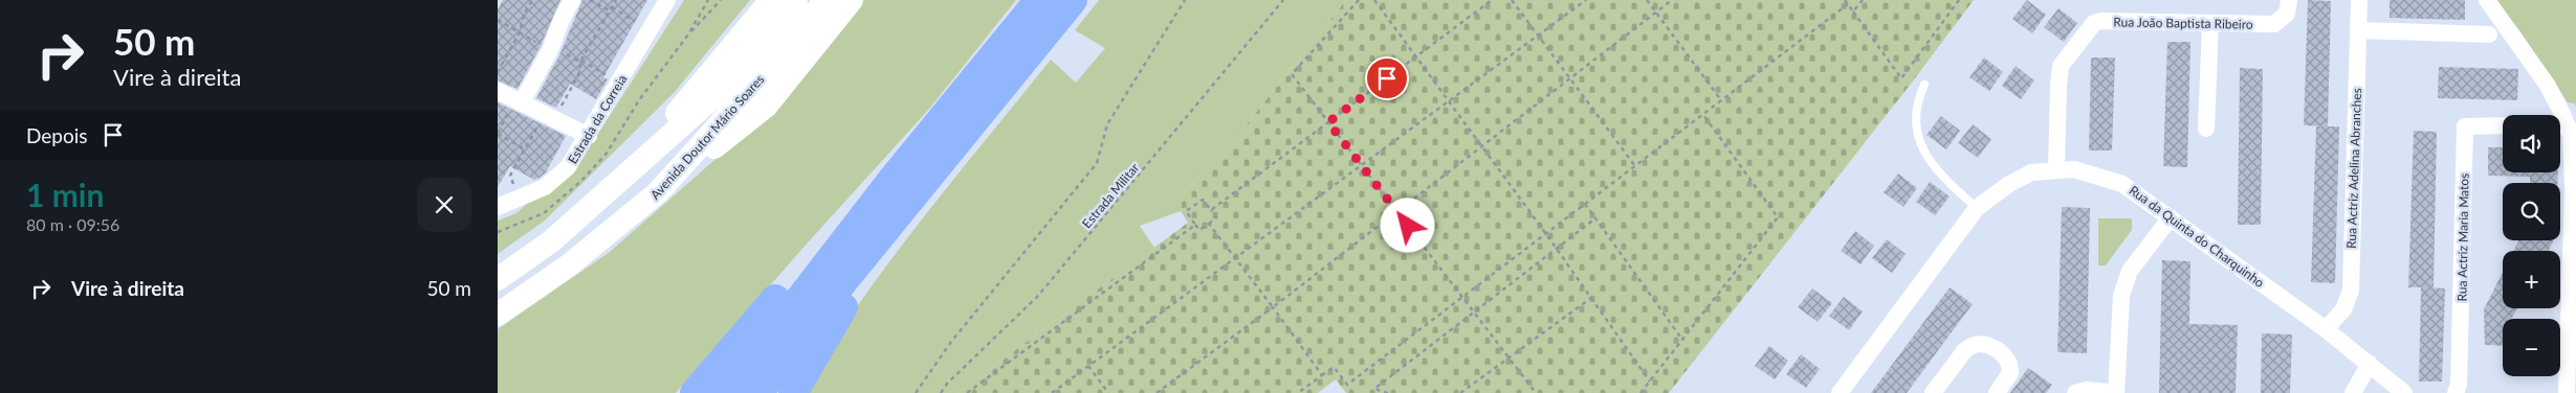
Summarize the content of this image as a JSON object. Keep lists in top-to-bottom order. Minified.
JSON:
{"streets":{"main road":["Avenida Doutor Mário Soares"],"street":["Rua João Baptista Ribeiro","Estrada da Correia","Rua Actriz Adelina Abranches","Rua da Quinta do Charquinho","Rua Actriz Maria Matos"],"path":["Estrada Militar"]},"crossings":[["Rua João Baptista Ribeiro","Rua da Quinta do Charquinho"],["Rua Actriz Adelina Abranches","Rua da Quinta do Charquinho"]],"page":{"turn":["50 m","Vire à direita"],"then":"Depois","map_buttons":["+","−"],"heading":["1 min","80 m · 09:56"],"list":[{"name":"Vire à direita","value":"50 m"}]}}
